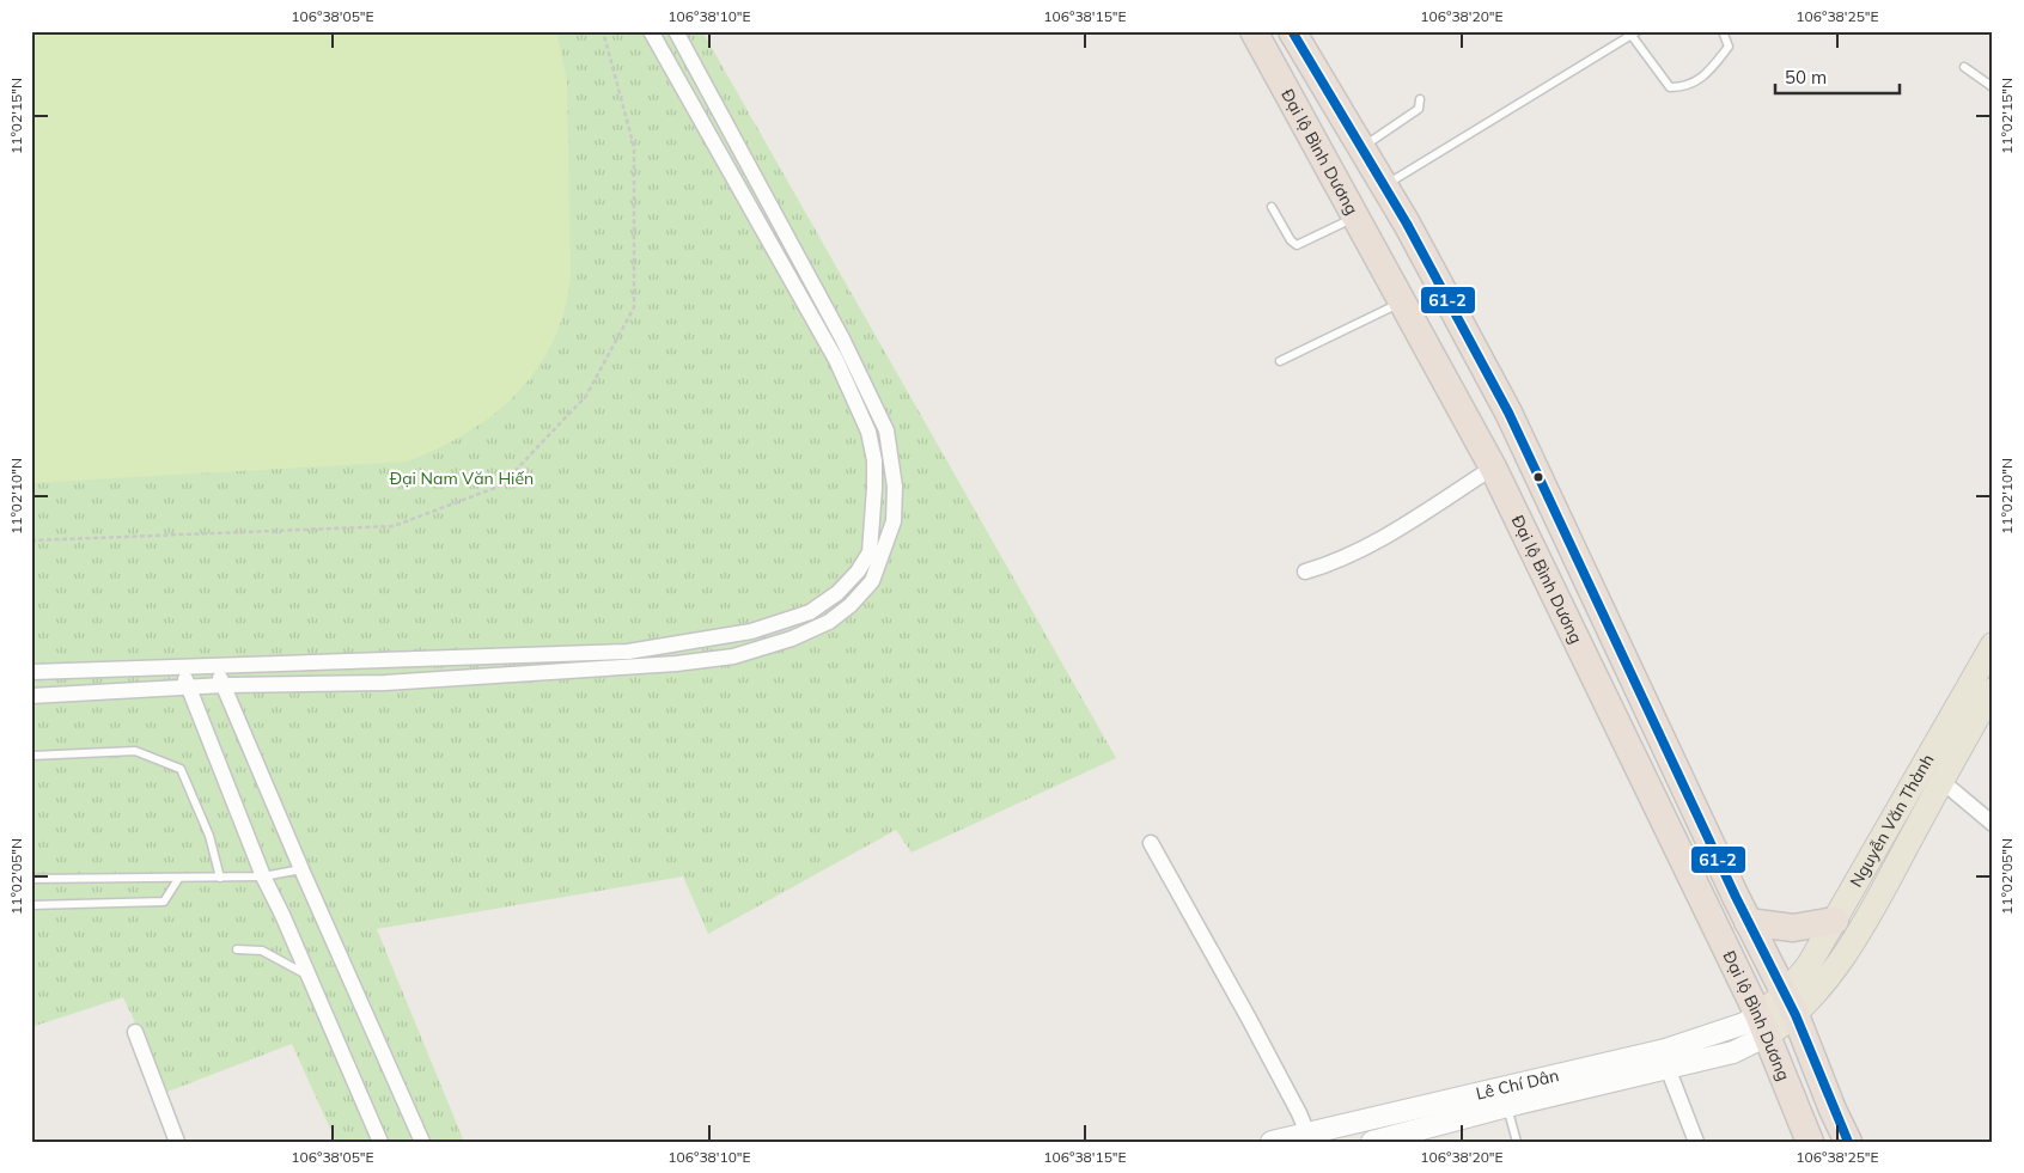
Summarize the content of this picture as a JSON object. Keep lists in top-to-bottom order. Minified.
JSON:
{"streets":{"highway":["Đại lộ Bình Dương"],"main road":["Nguyễn Văn Thành","Lê Chí Dân"]},"crossings":[["Đại lộ Bình Dương","Nguyễn Văn Thành"],["Đại lộ Bình Dương","Lê Chí Dân"]],"parks":["Đại Nam Văn Hiến"],"lines":["transit line 61-2"],"scale_bar":"50 m","coordinates":["106°38'05\"E","106°38'10\"E","106°38'15\"E","106°38'20\"E","106°38'25\"E","11°02'15\"N","11°02'10\"N","11°02'05\"N"]}
